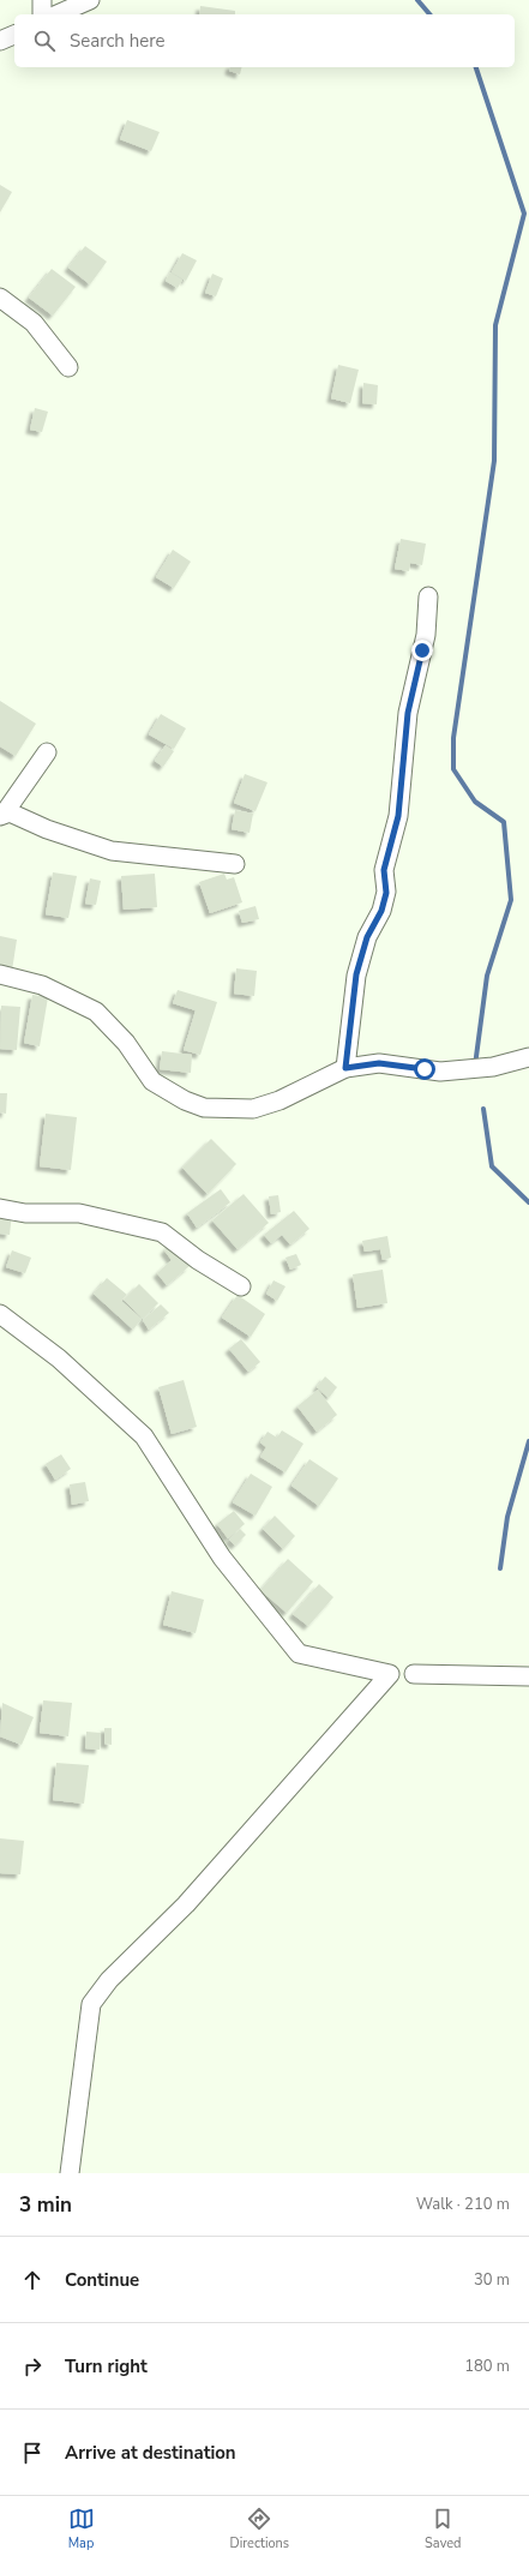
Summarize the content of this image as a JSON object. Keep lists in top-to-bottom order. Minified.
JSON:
{"page":{"search":"Search here","heading":["3 min","Walk · 210 m"],"list":[["Continue","30 m"],["Turn right","180 m"],"Arrive at destination"],"nav":["Map","Directions","Saved"]}}
